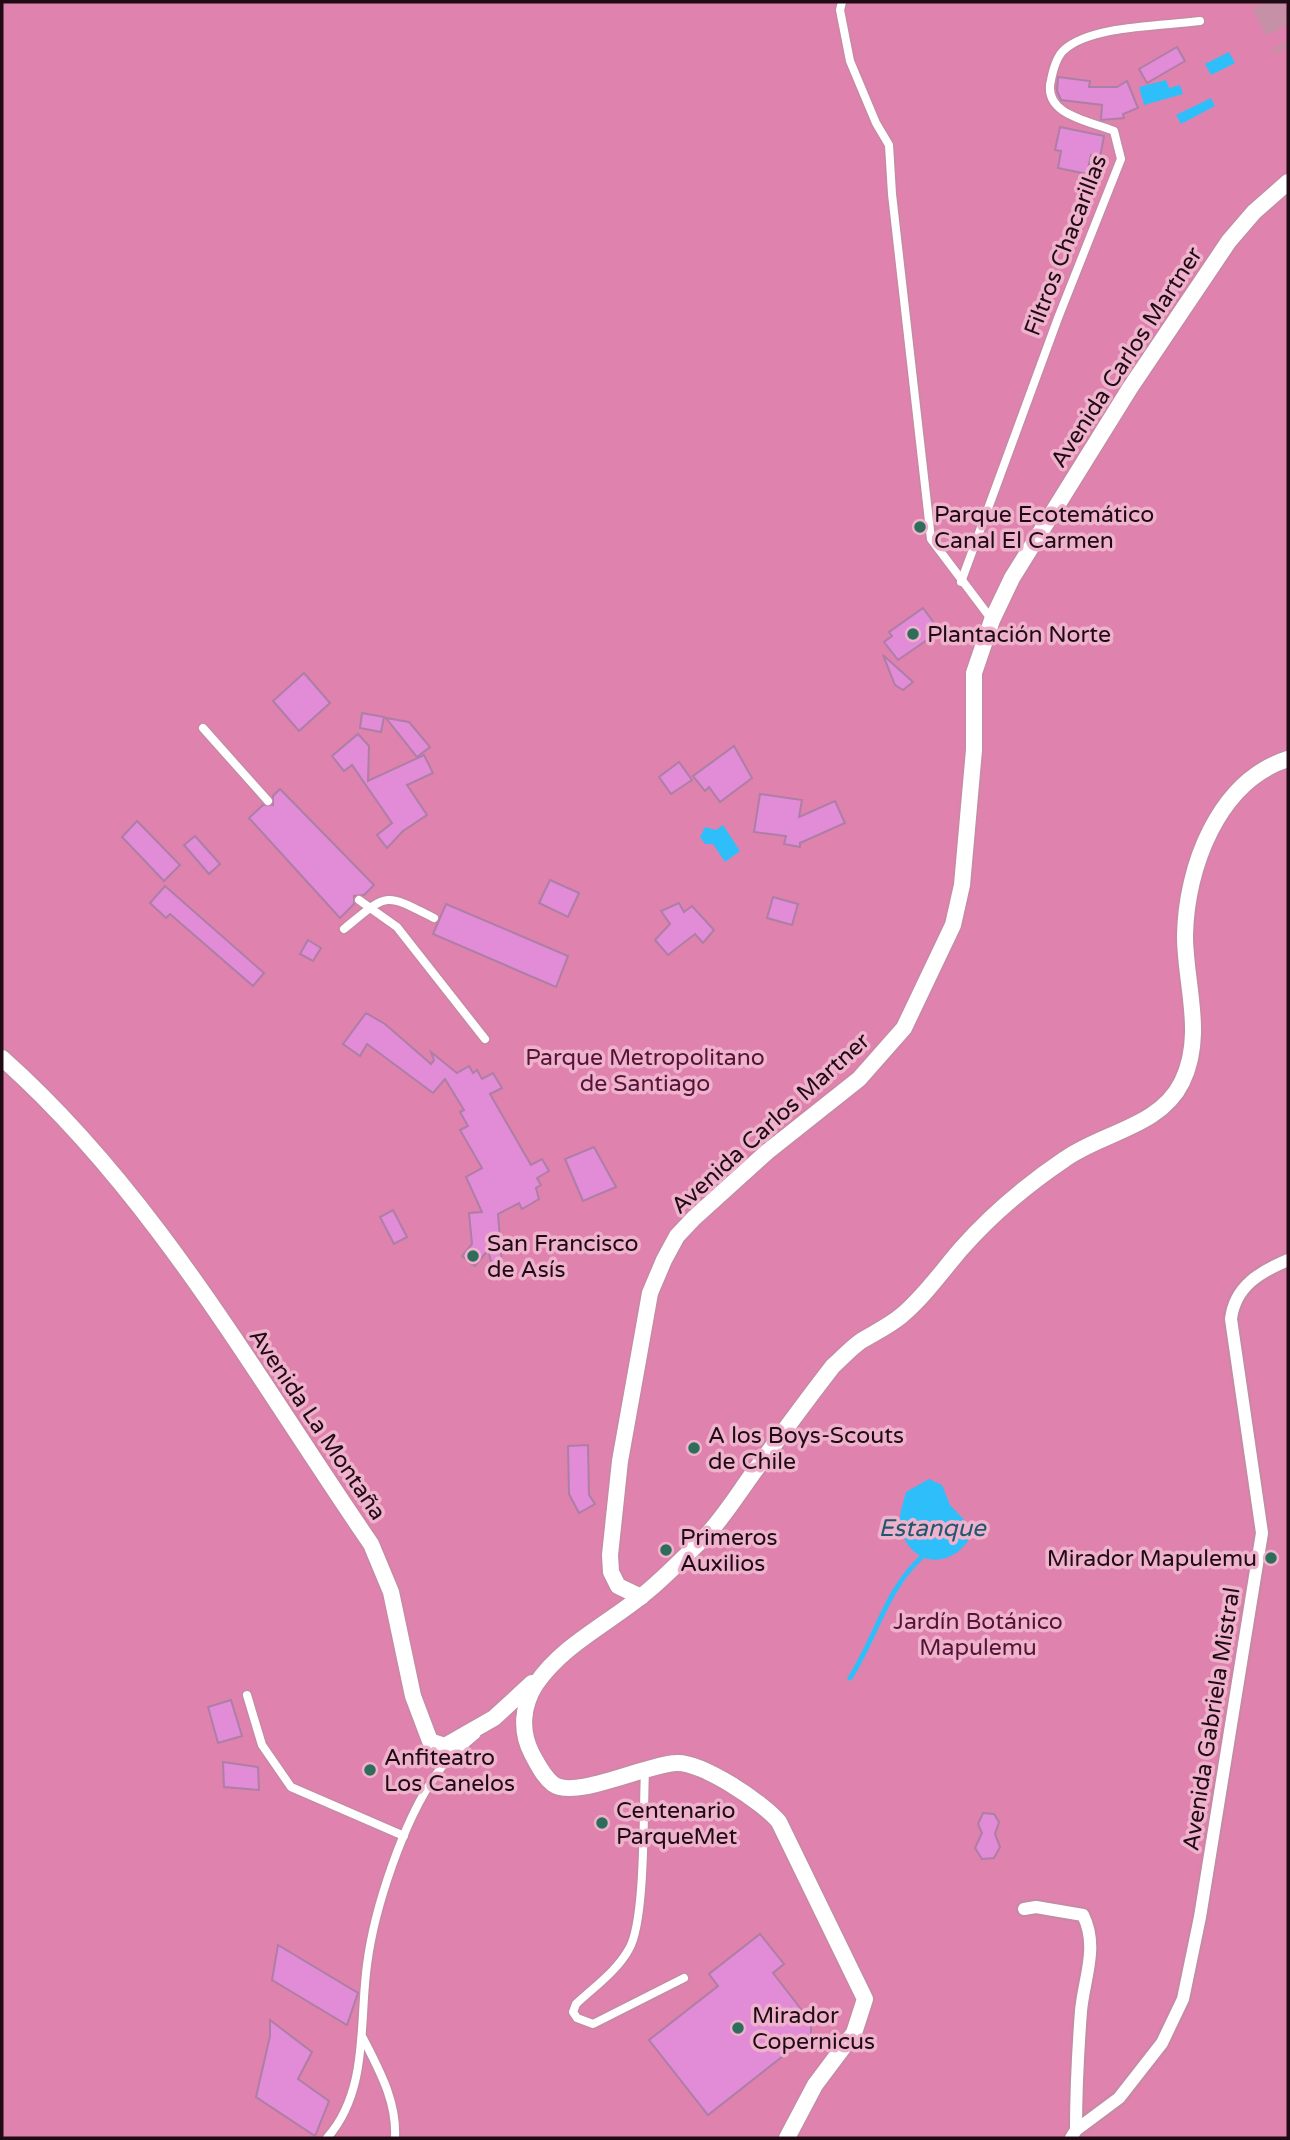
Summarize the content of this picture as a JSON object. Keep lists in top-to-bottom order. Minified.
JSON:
{"streets":{"street":["Avenida Carlos Martner","Avenida La Montaña","Avenida Gabriela Mistral"],"lane":["Filtros Chacarillas"]},"water":["Estanque"],"parks":["Parque Metropolitano de Santiago","Jardín Botánico Mapulemu"],"places":["Parque Ecotemático Canal El Carmen","Plantación Norte","San Francisco de Asís","A los Boys-Scouts de Chile","Primeros Auxilios","Mirador Mapulemu","Anfiteatro Los Canelos","Centenario ParqueMet","Mirador Copernicus"]}
